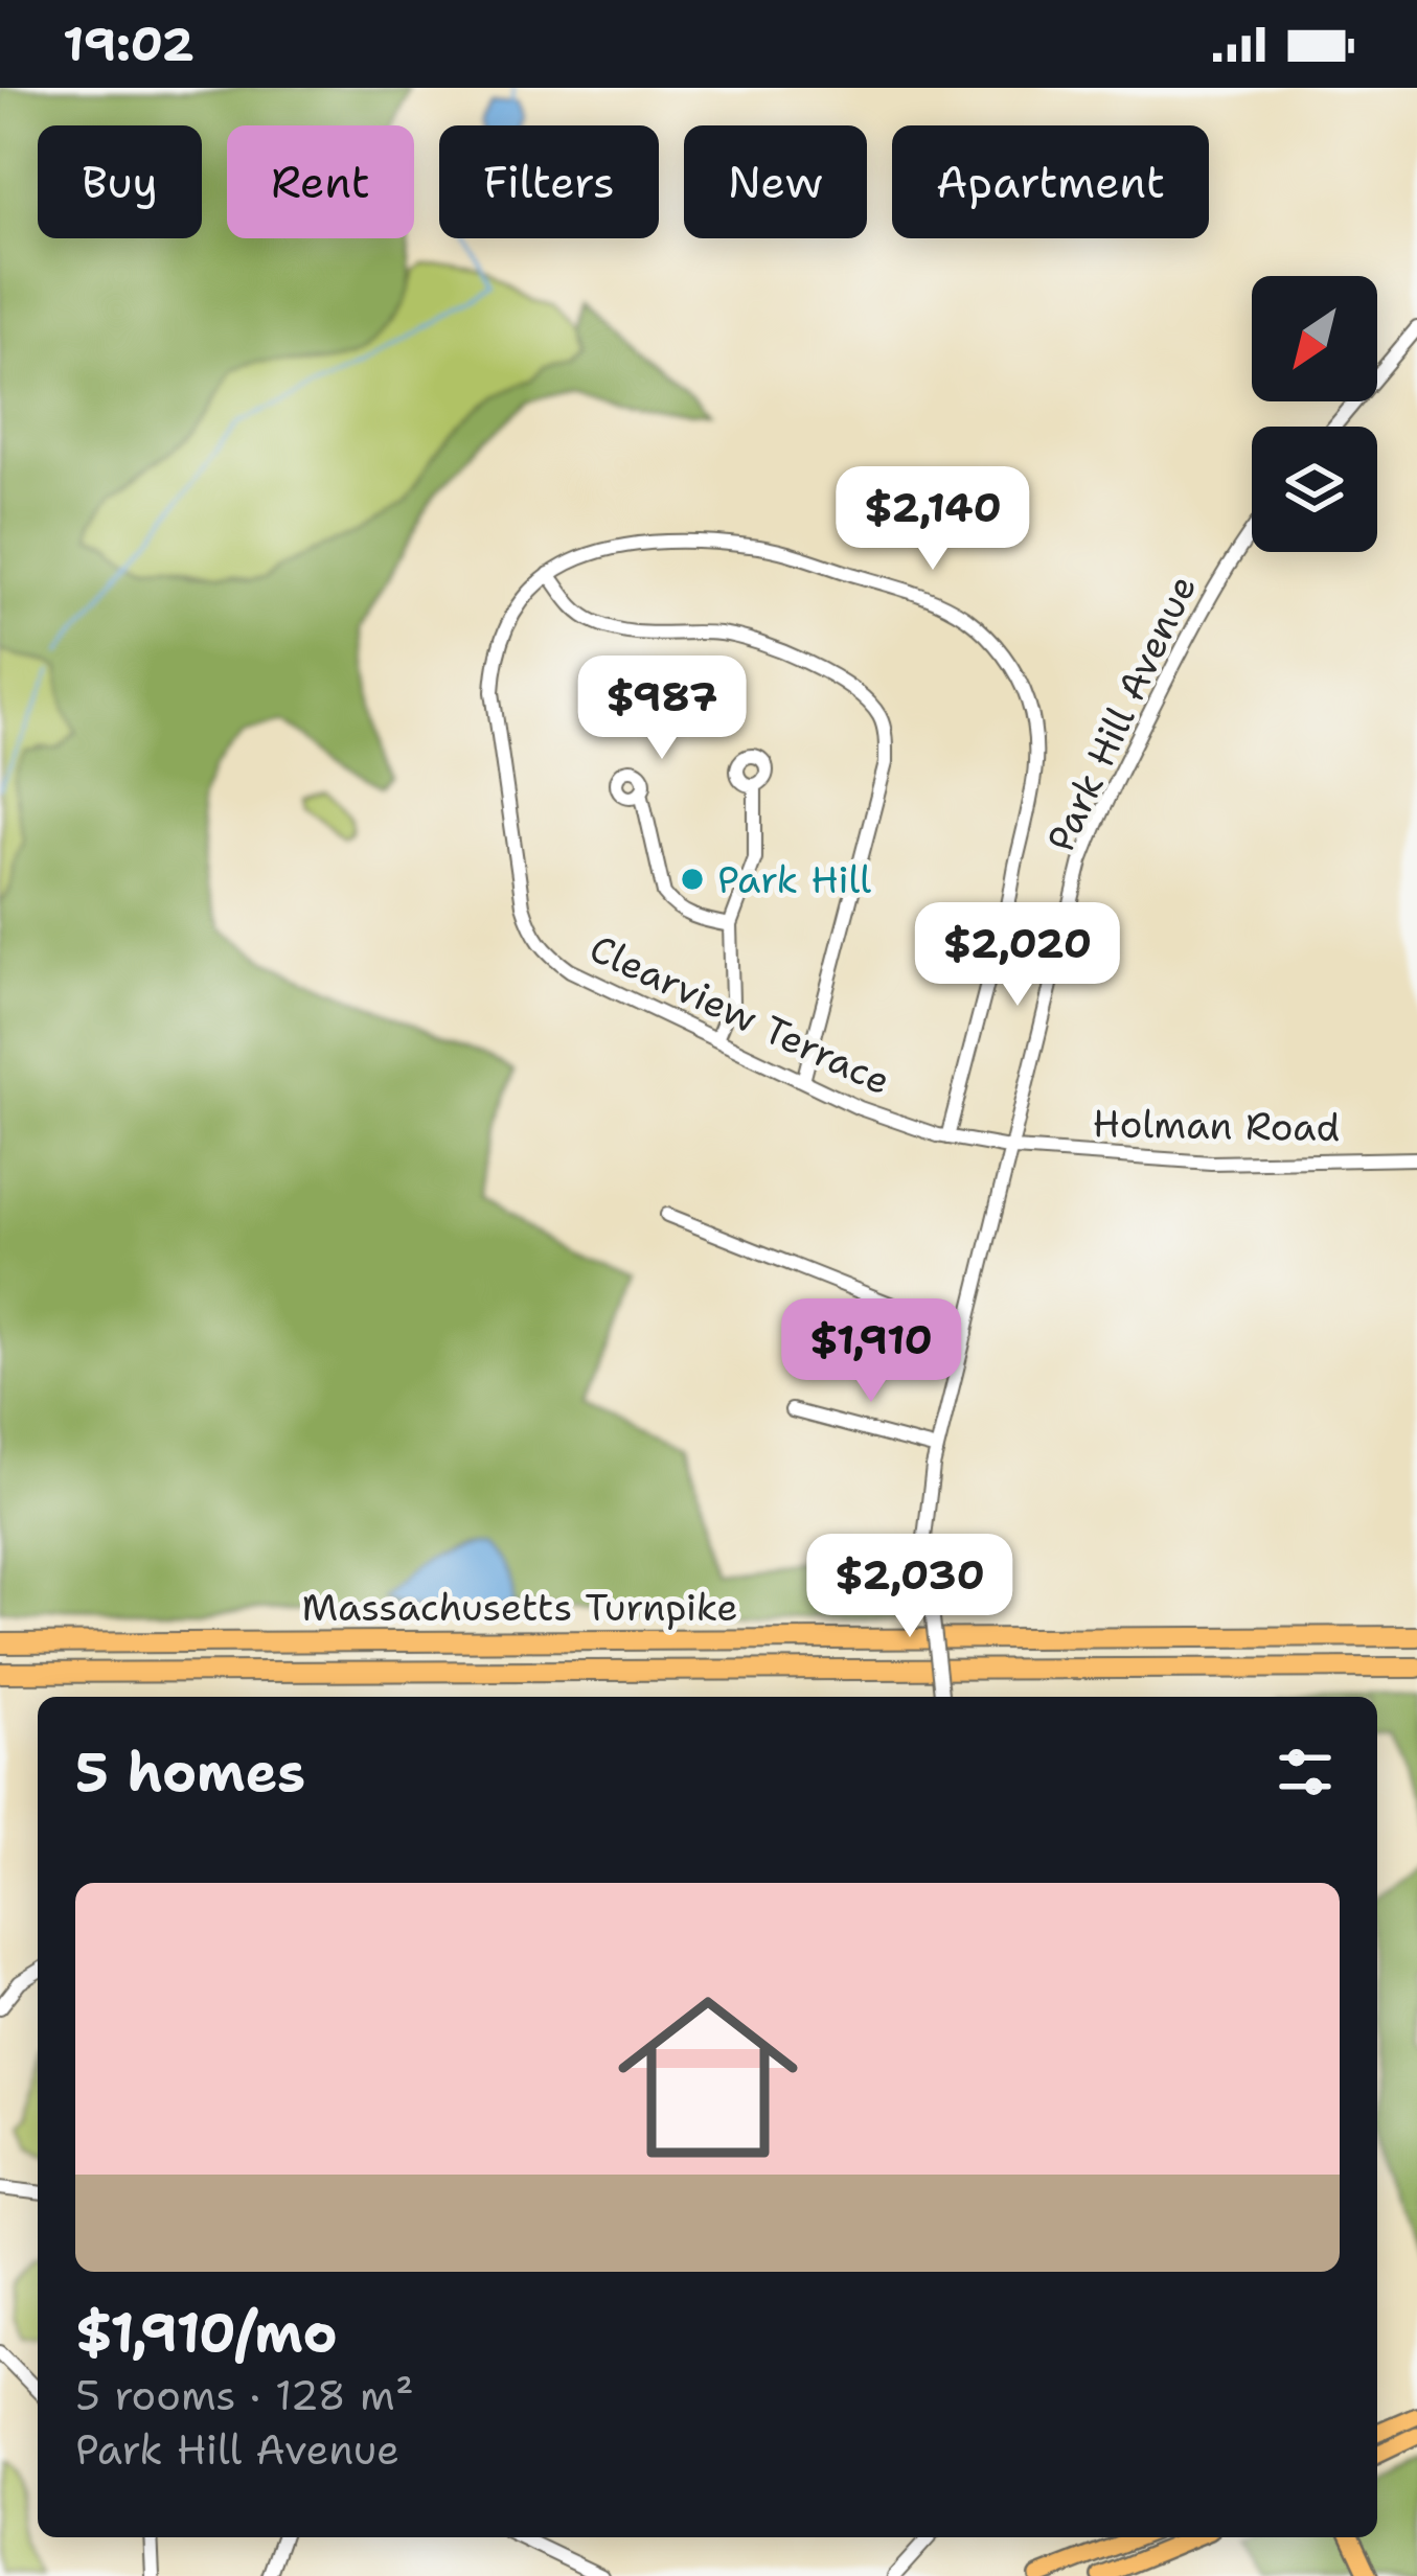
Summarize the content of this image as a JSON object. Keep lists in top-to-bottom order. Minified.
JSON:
{"streets":{"highway":["Massachusetts Turnpike"],"street":["Park Hill Avenue","Clearview Terrace","Holman Road"]},"crossings":[["Park Hill Avenue","Clearview Terrace"],["Park Hill Avenue","Holman Road"],["Clearview Terrace","Holman Road"]],"places":["Park Hill"],"north":"bottom left","page":{"status":"19:02","chip":["Buy","Rent","Filters","New","Apartment"],"price":["$2,140","$987","$2,020","$1,910","$2,030"],"heading":"5 homes","list":[{"name":"$1,910/mo","note":"5 rooms · 128 m² · Park Hill Avenue"}]}}
